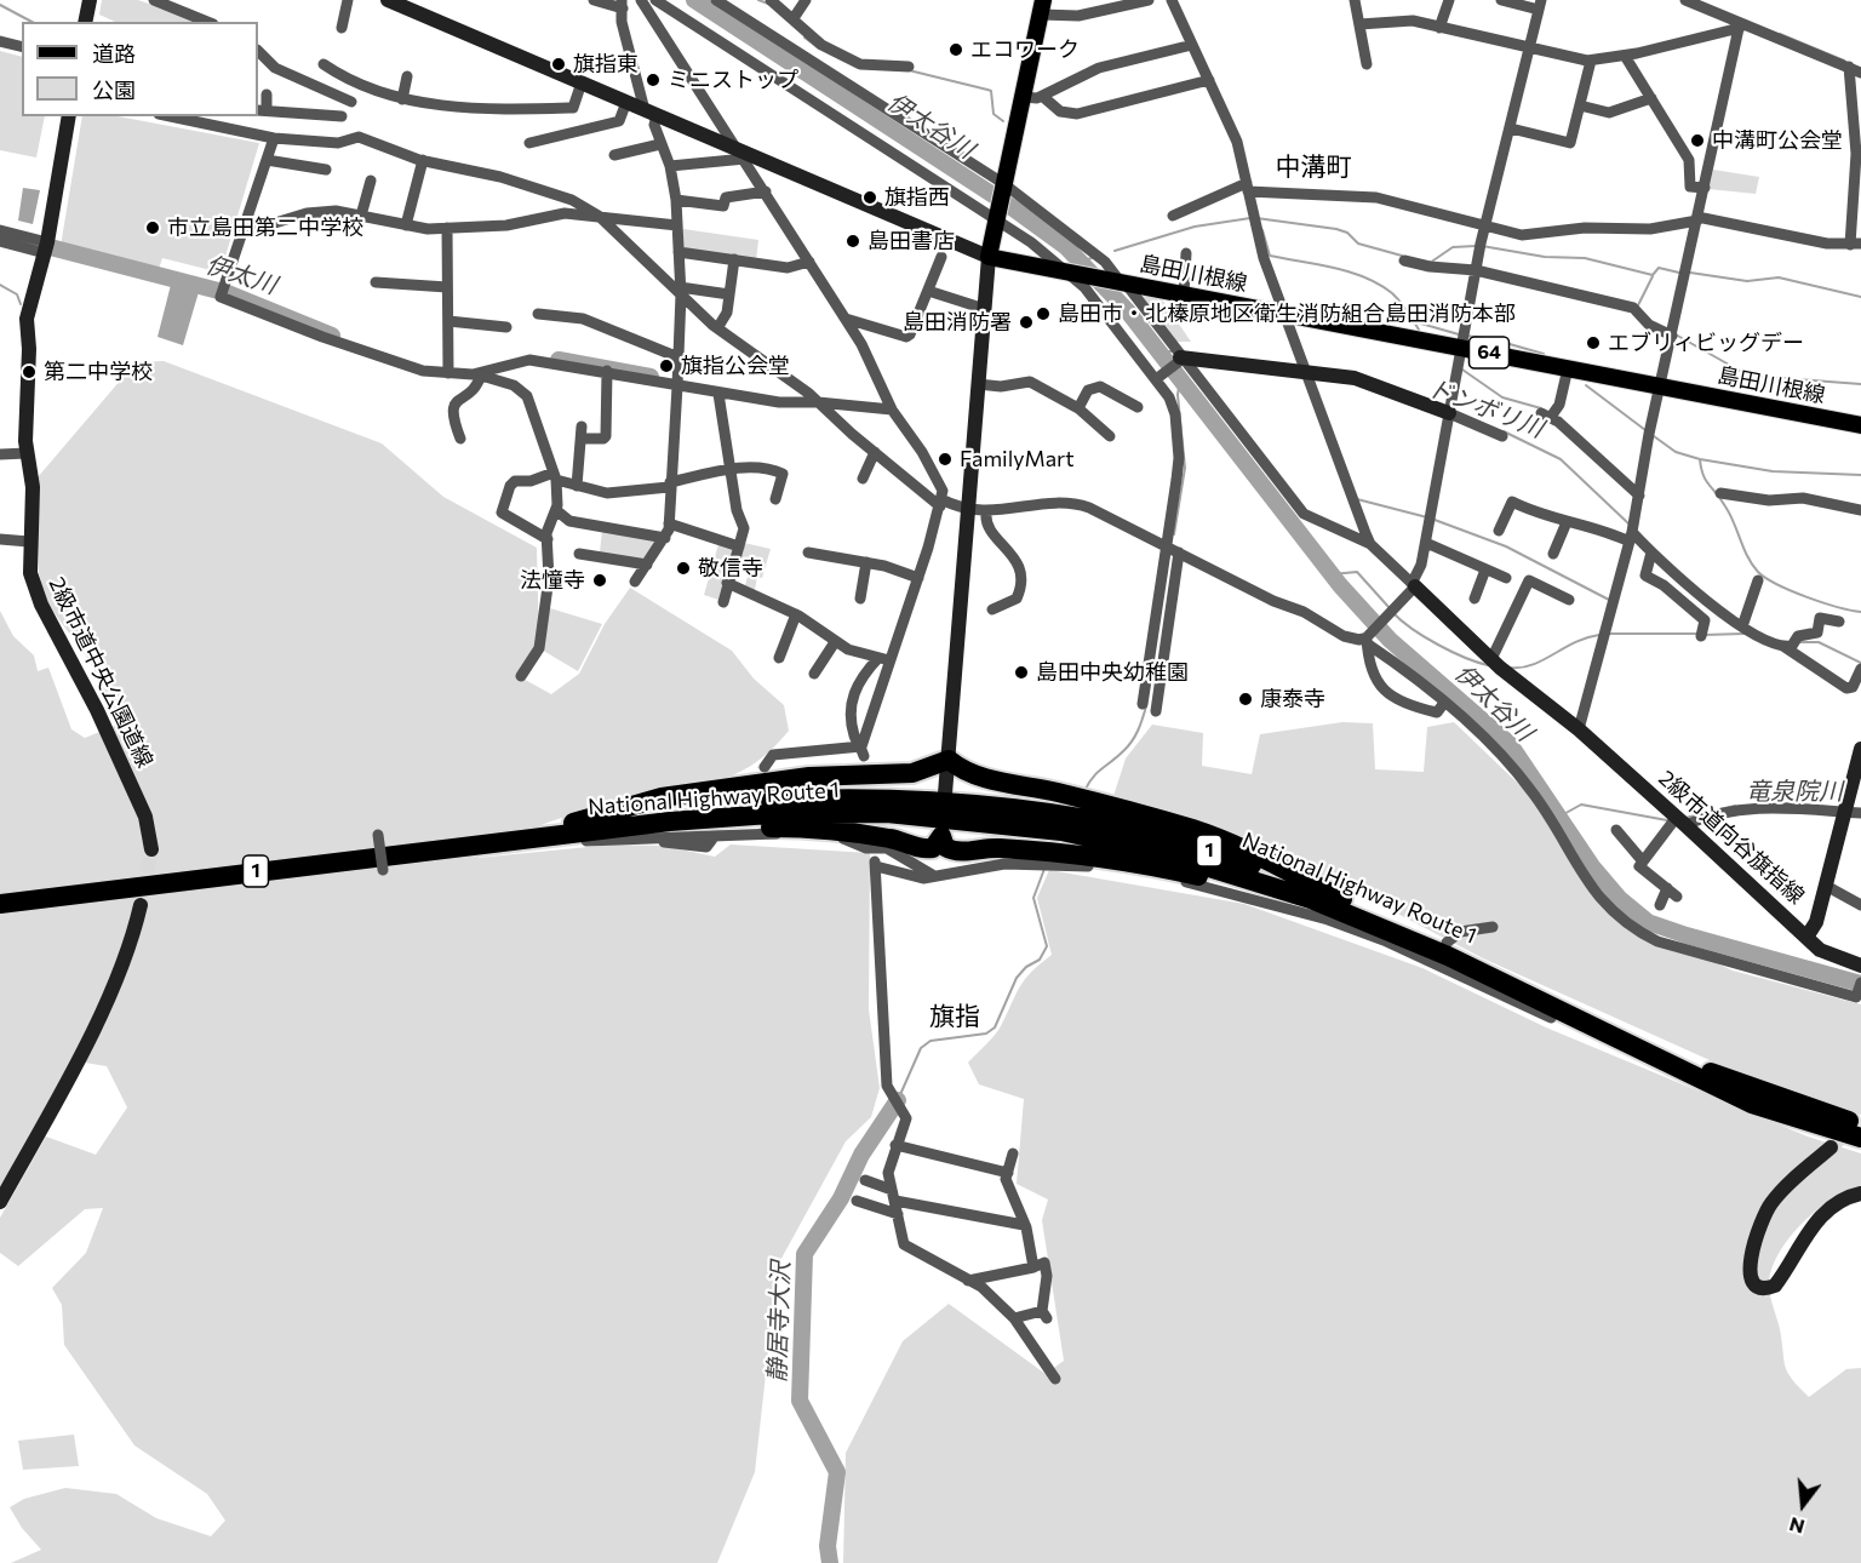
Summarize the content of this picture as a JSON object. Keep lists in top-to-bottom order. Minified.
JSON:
{"streets":{"highway":["National Highway Route 1","1"],"main road":["島田川根線","64"],"street":["2級市道中央公園道線","2級市道向谷旗指線"]},"districts":["中溝町","旗指"],"water":["伊太谷川","伊太川","ドンボリ川","竜泉院川","静居寺大沢"],"places":["エコワーク","旗指東","ミニストップ","中溝町公会堂","旗指西","市立島田第二中学校","島田書店","島田市・北榛原地区衛生消防組合島田消防本部","島田消防署","エブリィビッグデー","旗指公会堂","第二中学校","FamilyMart","敬信寺","法憧寺","島田中央幼稚園","康泰寺"],"legend":["道路","公園"],"north":"bottom"}
